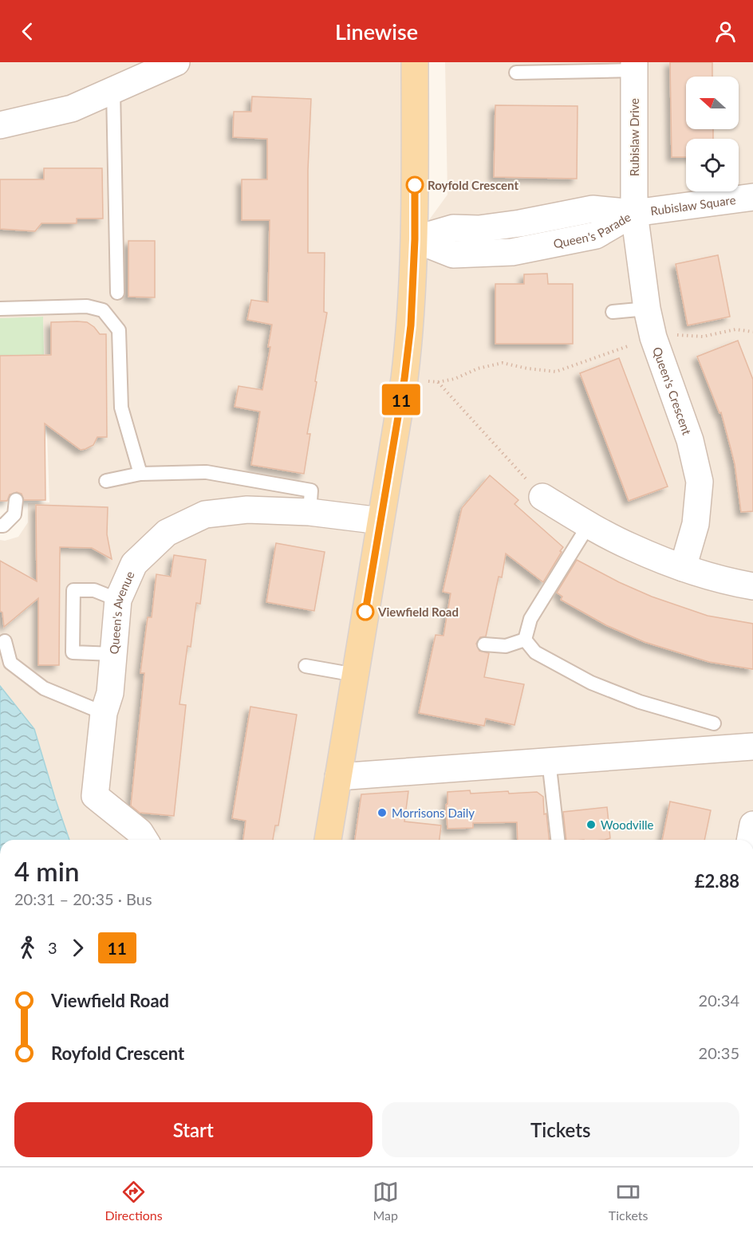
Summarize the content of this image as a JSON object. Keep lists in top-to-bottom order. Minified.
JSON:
{"streets":{"street":["Rubislaw Drive","Rubislaw Square","Queen's Parade","Queen's Crescent","Queen's Avenue"]},"crossings":[["Rubislaw Drive","Rubislaw Square"],["Rubislaw Drive","Queen's Parade"],["Rubislaw Drive","Queen's Crescent"],["Rubislaw Square","Queen's Parade"],["Rubislaw Square","Queen's Crescent"],["Queen's Parade","Queen's Crescent"]],"places":["Royfold Crescent","Viewfield Road","Morrisons Daily","Woodville"],"lines":["bus line 11"],"north":"left","page":{"header":"Linewise","on_map":"11","heading":["4 min","20:31 – 20:35 · Bus","£2.88"],"legs":["3","11"],"list":[{"name":"Viewfield Road","value":"20:34"},{"name":"Royfold Crescent","value":"20:35"}],"buttons":["Start","Tickets"],"tabs":["Directions","Map","Tickets"]}}
